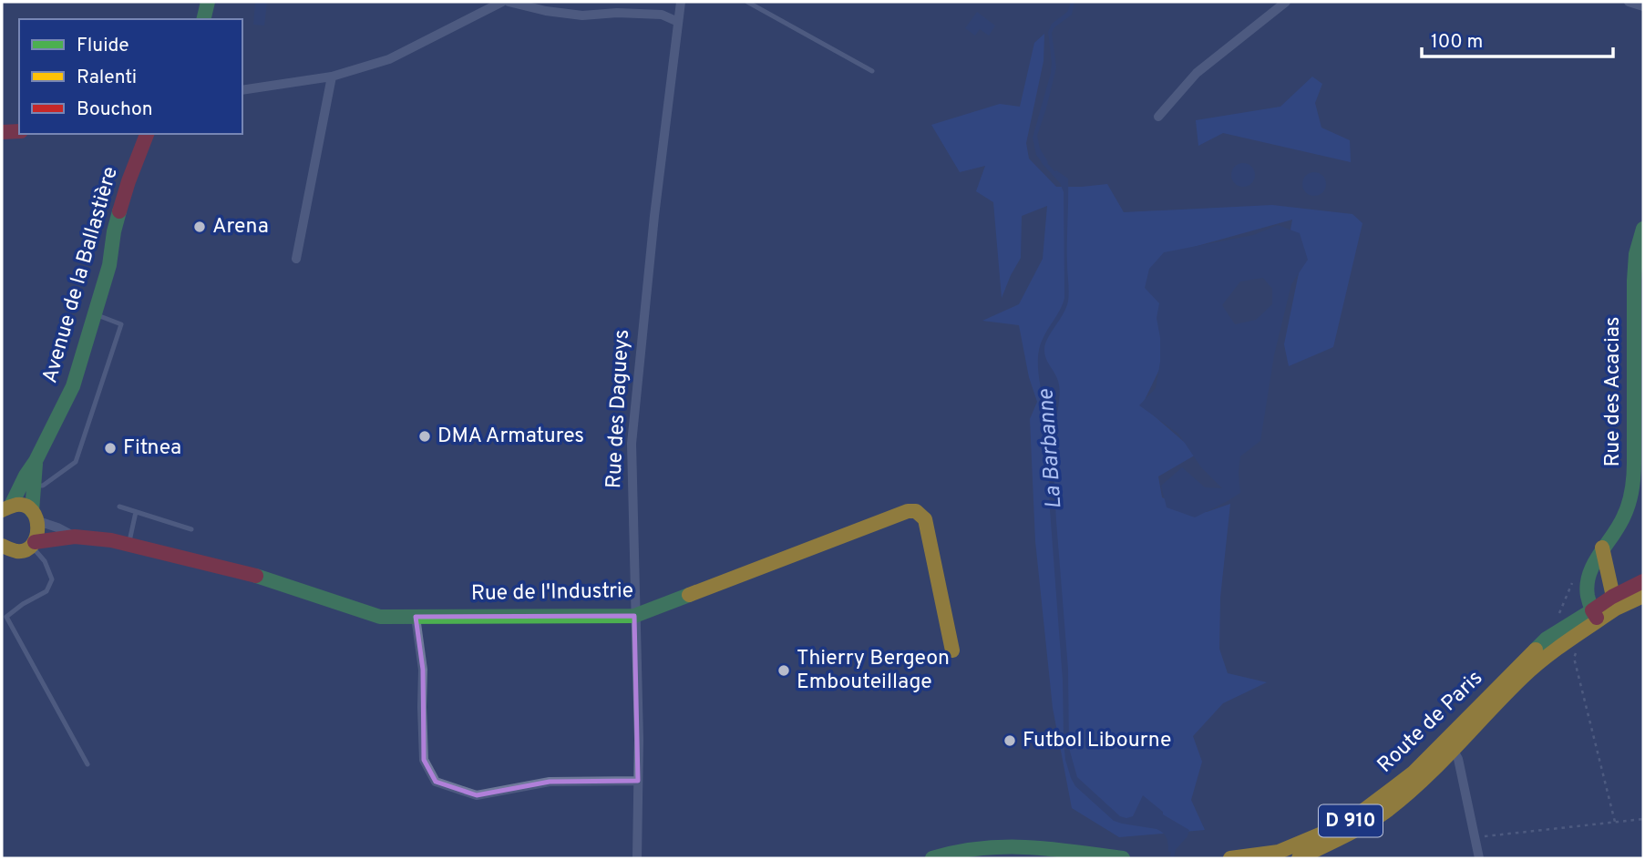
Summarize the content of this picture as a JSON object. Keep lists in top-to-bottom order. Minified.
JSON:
{"streets":{"main road":["Avenue de la Ballastière","Rue des Acacias","Rue de l'Industrie","Route de Paris","D 910"],"street":["Rue des Dagueys"]},"crossings":[["Avenue de la Ballastière","Rue de l'Industrie"],["Rue des Acacias","Route de Paris"],["Rue des Dagueys","Rue de l'Industrie"]],"water":["La Barbanne"],"places":["Arena","DMA Armatures","Fitnea","Thierry Bergeon Embouteillage","Futbol Libourne"],"legend":["Fluide","Ralenti","Bouchon"],"scale_bar":"100 m"}
